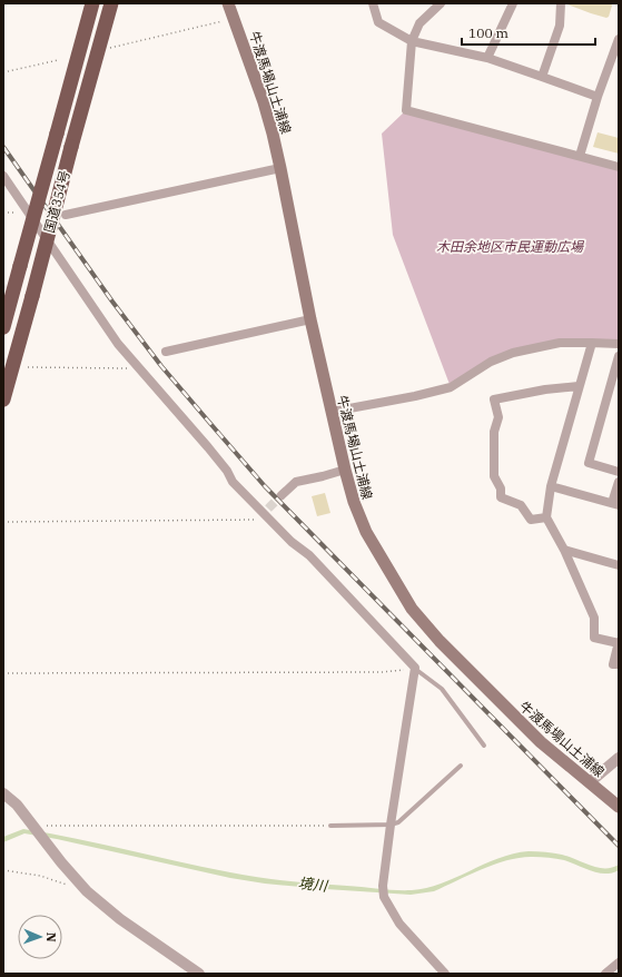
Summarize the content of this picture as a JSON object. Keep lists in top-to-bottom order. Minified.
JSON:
{"streets":{"highway":["国道354号"],"main road":["牛渡馬場山土浦線"]},"water":["境川"],"parks":["木田余地区市民運動広場"],"scale_bar":"100 m","north":"right"}
